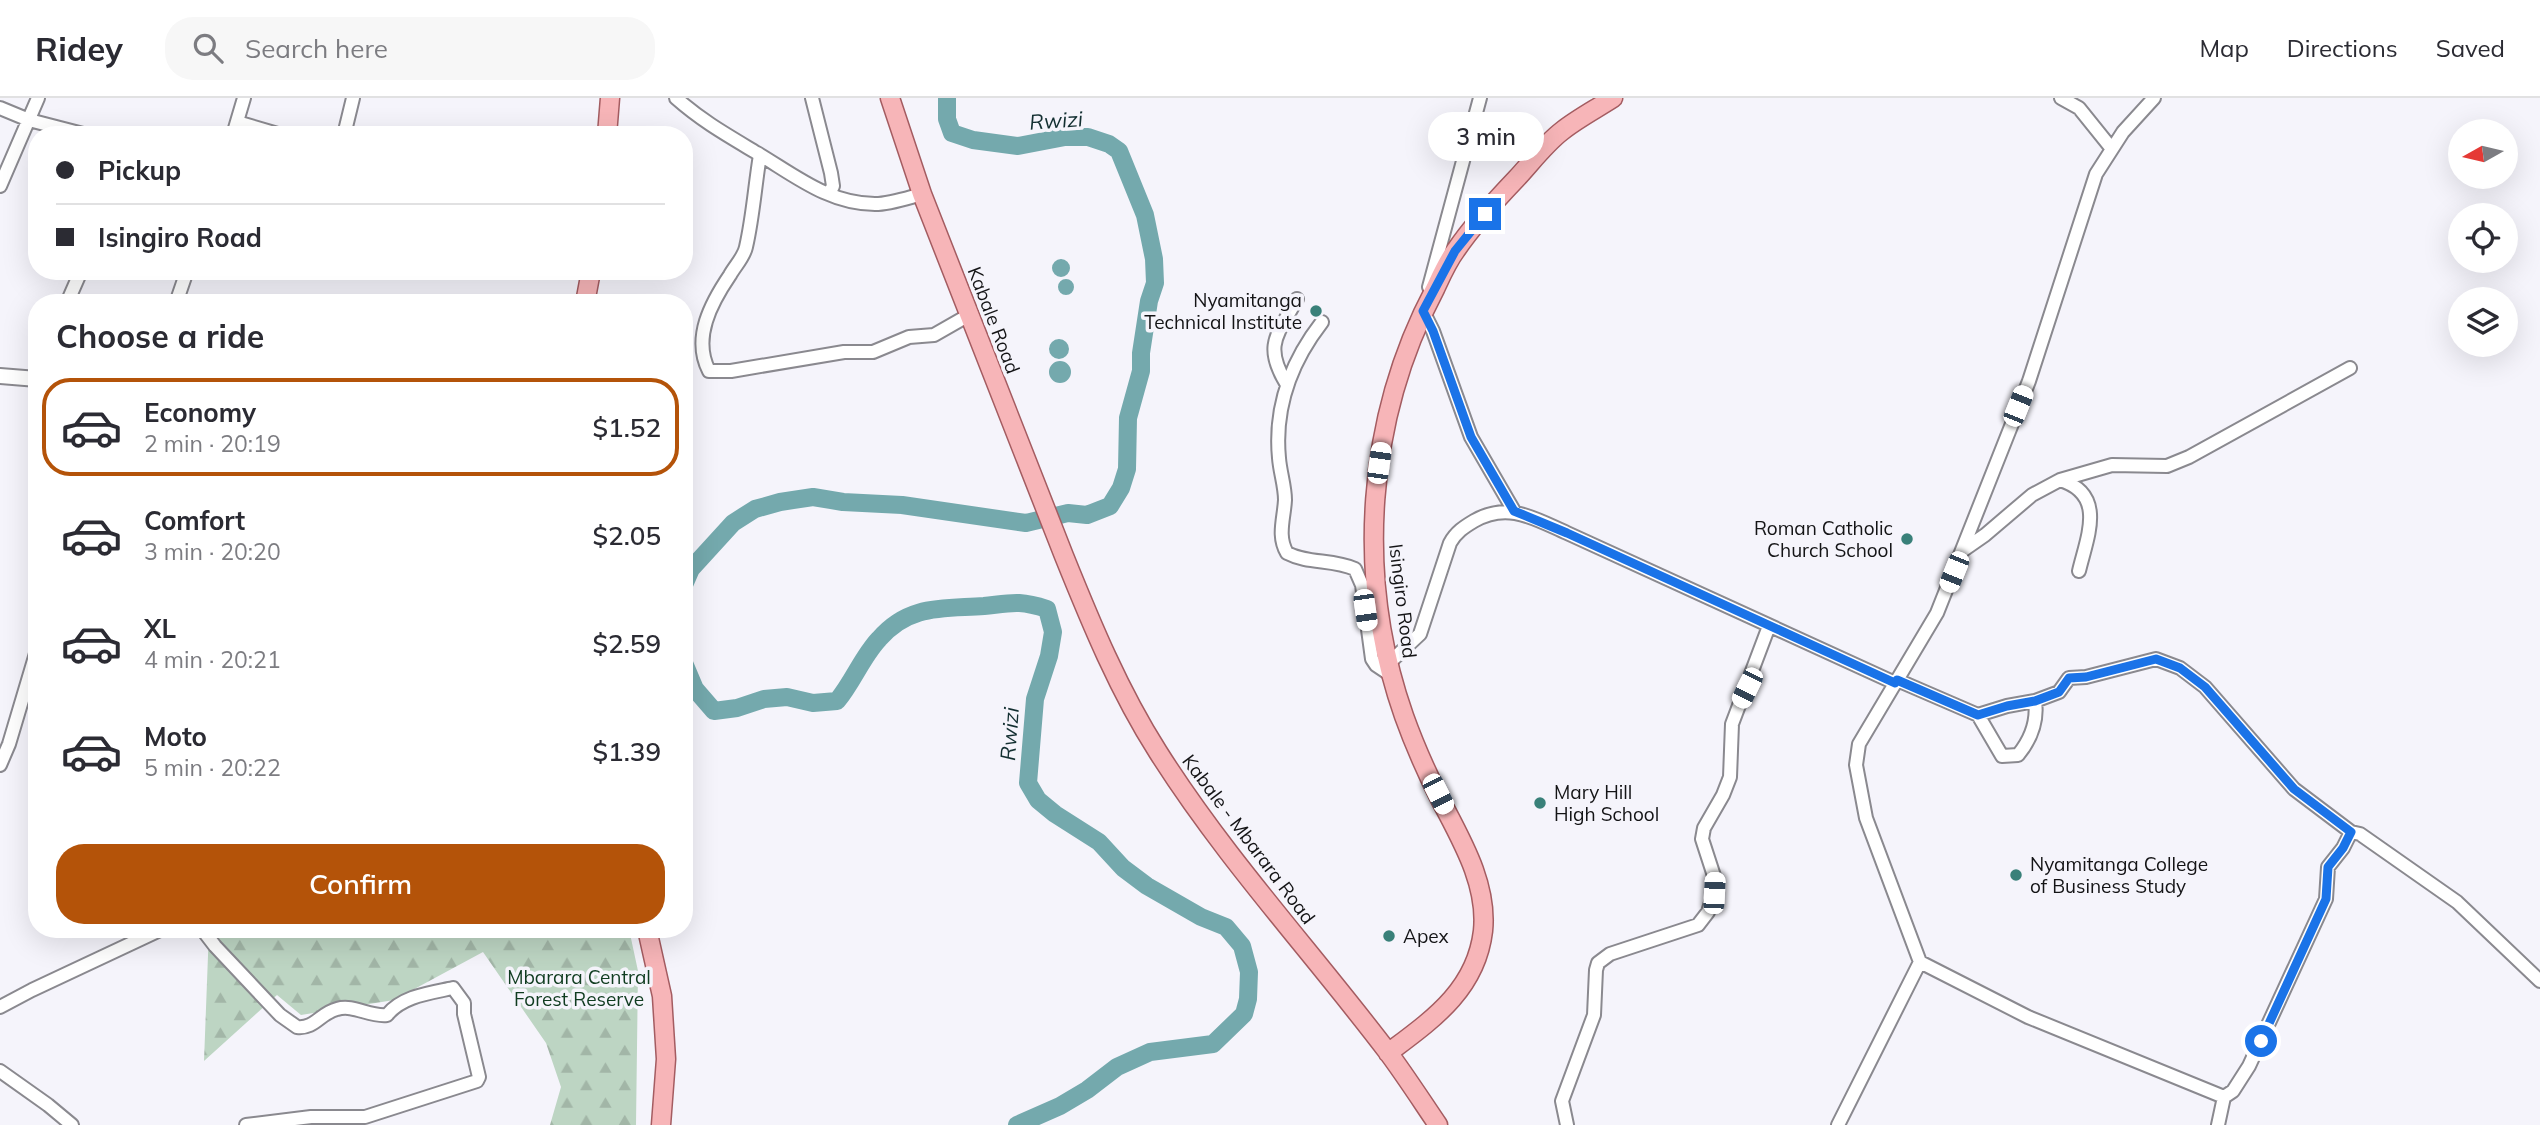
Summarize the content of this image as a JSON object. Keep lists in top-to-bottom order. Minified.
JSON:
{"streets":{"main road":["Kabale Road","Isingiro Road","Kabale - Mbarara Road"]},"crossings":[["Kabale Road","Kabale - Mbarara Road"],["Isingiro Road","Kabale - Mbarara Road"]],"water":["Rwizi"],"parks":["Mbarara Central Forest Reserve"],"places":["Nyamitanga Technical Institute","Roman Catholic Church School","Mary Hill High School","Nyamitanga College of Business Study","Apex"],"north":"left","page":{"header":"Ridey","search":"Search here","nav":["Map","Directions","Saved"],"bubble":"3 min","banner":["Pickup","Isingiro Road"],"heading":"Choose a ride","list":[{"name":"Economy","note":"2 min · 20:19","value":"$1.52"},{"name":"Comfort","note":"3 min · 20:20","value":"$2.05"},{"name":"XL","note":"4 min · 20:21","value":"$2.59"},{"name":"Moto","note":"5 min · 20:22","value":"$1.39"}],"buttons":"Confirm"}}
